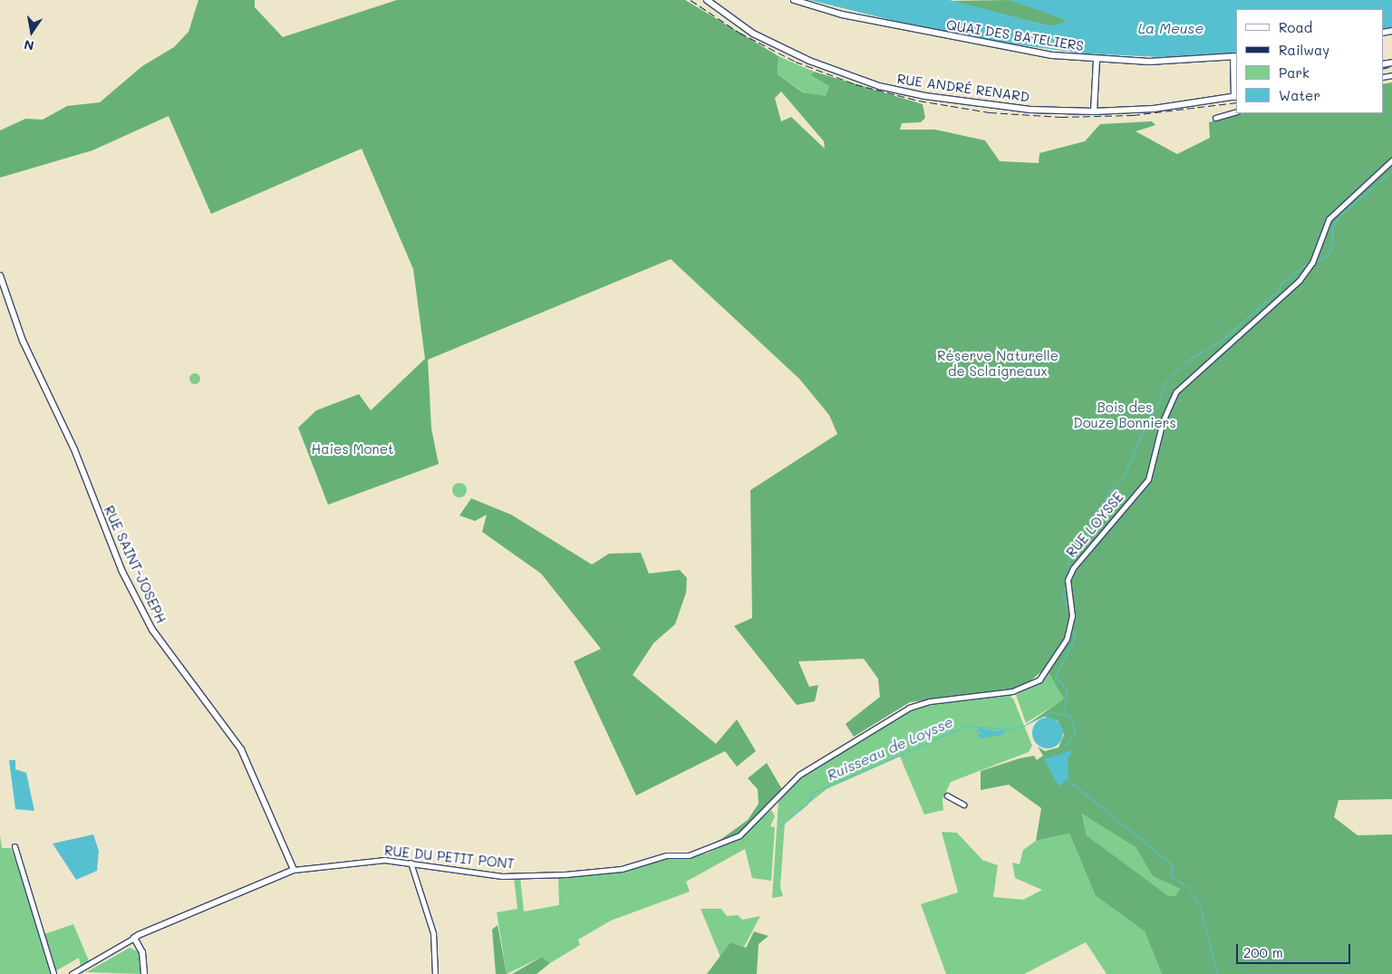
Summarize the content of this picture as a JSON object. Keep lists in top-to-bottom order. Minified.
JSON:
{"streets":{"street":["QUAI DES BATELIERS","RUE ANDRÉ RENARD","RUE LOYSSE","RUE SAINT-JOSEPH","RUE DU PETIT PONT"]},"crossings":[["RUE LOYSSE","RUE DU PETIT PONT"],["RUE SAINT-JOSEPH","RUE DU PETIT PONT"]],"water":["La Meuse","Ruisseau de Loysse"],"parks":["Réserve Naturelle de Sclaigneaux","Bois des Douze Bonniers","Haies Monet"],"legend":["Road","Railway","Park","Water"],"scale_bar":"200 m","north":"bottom"}
